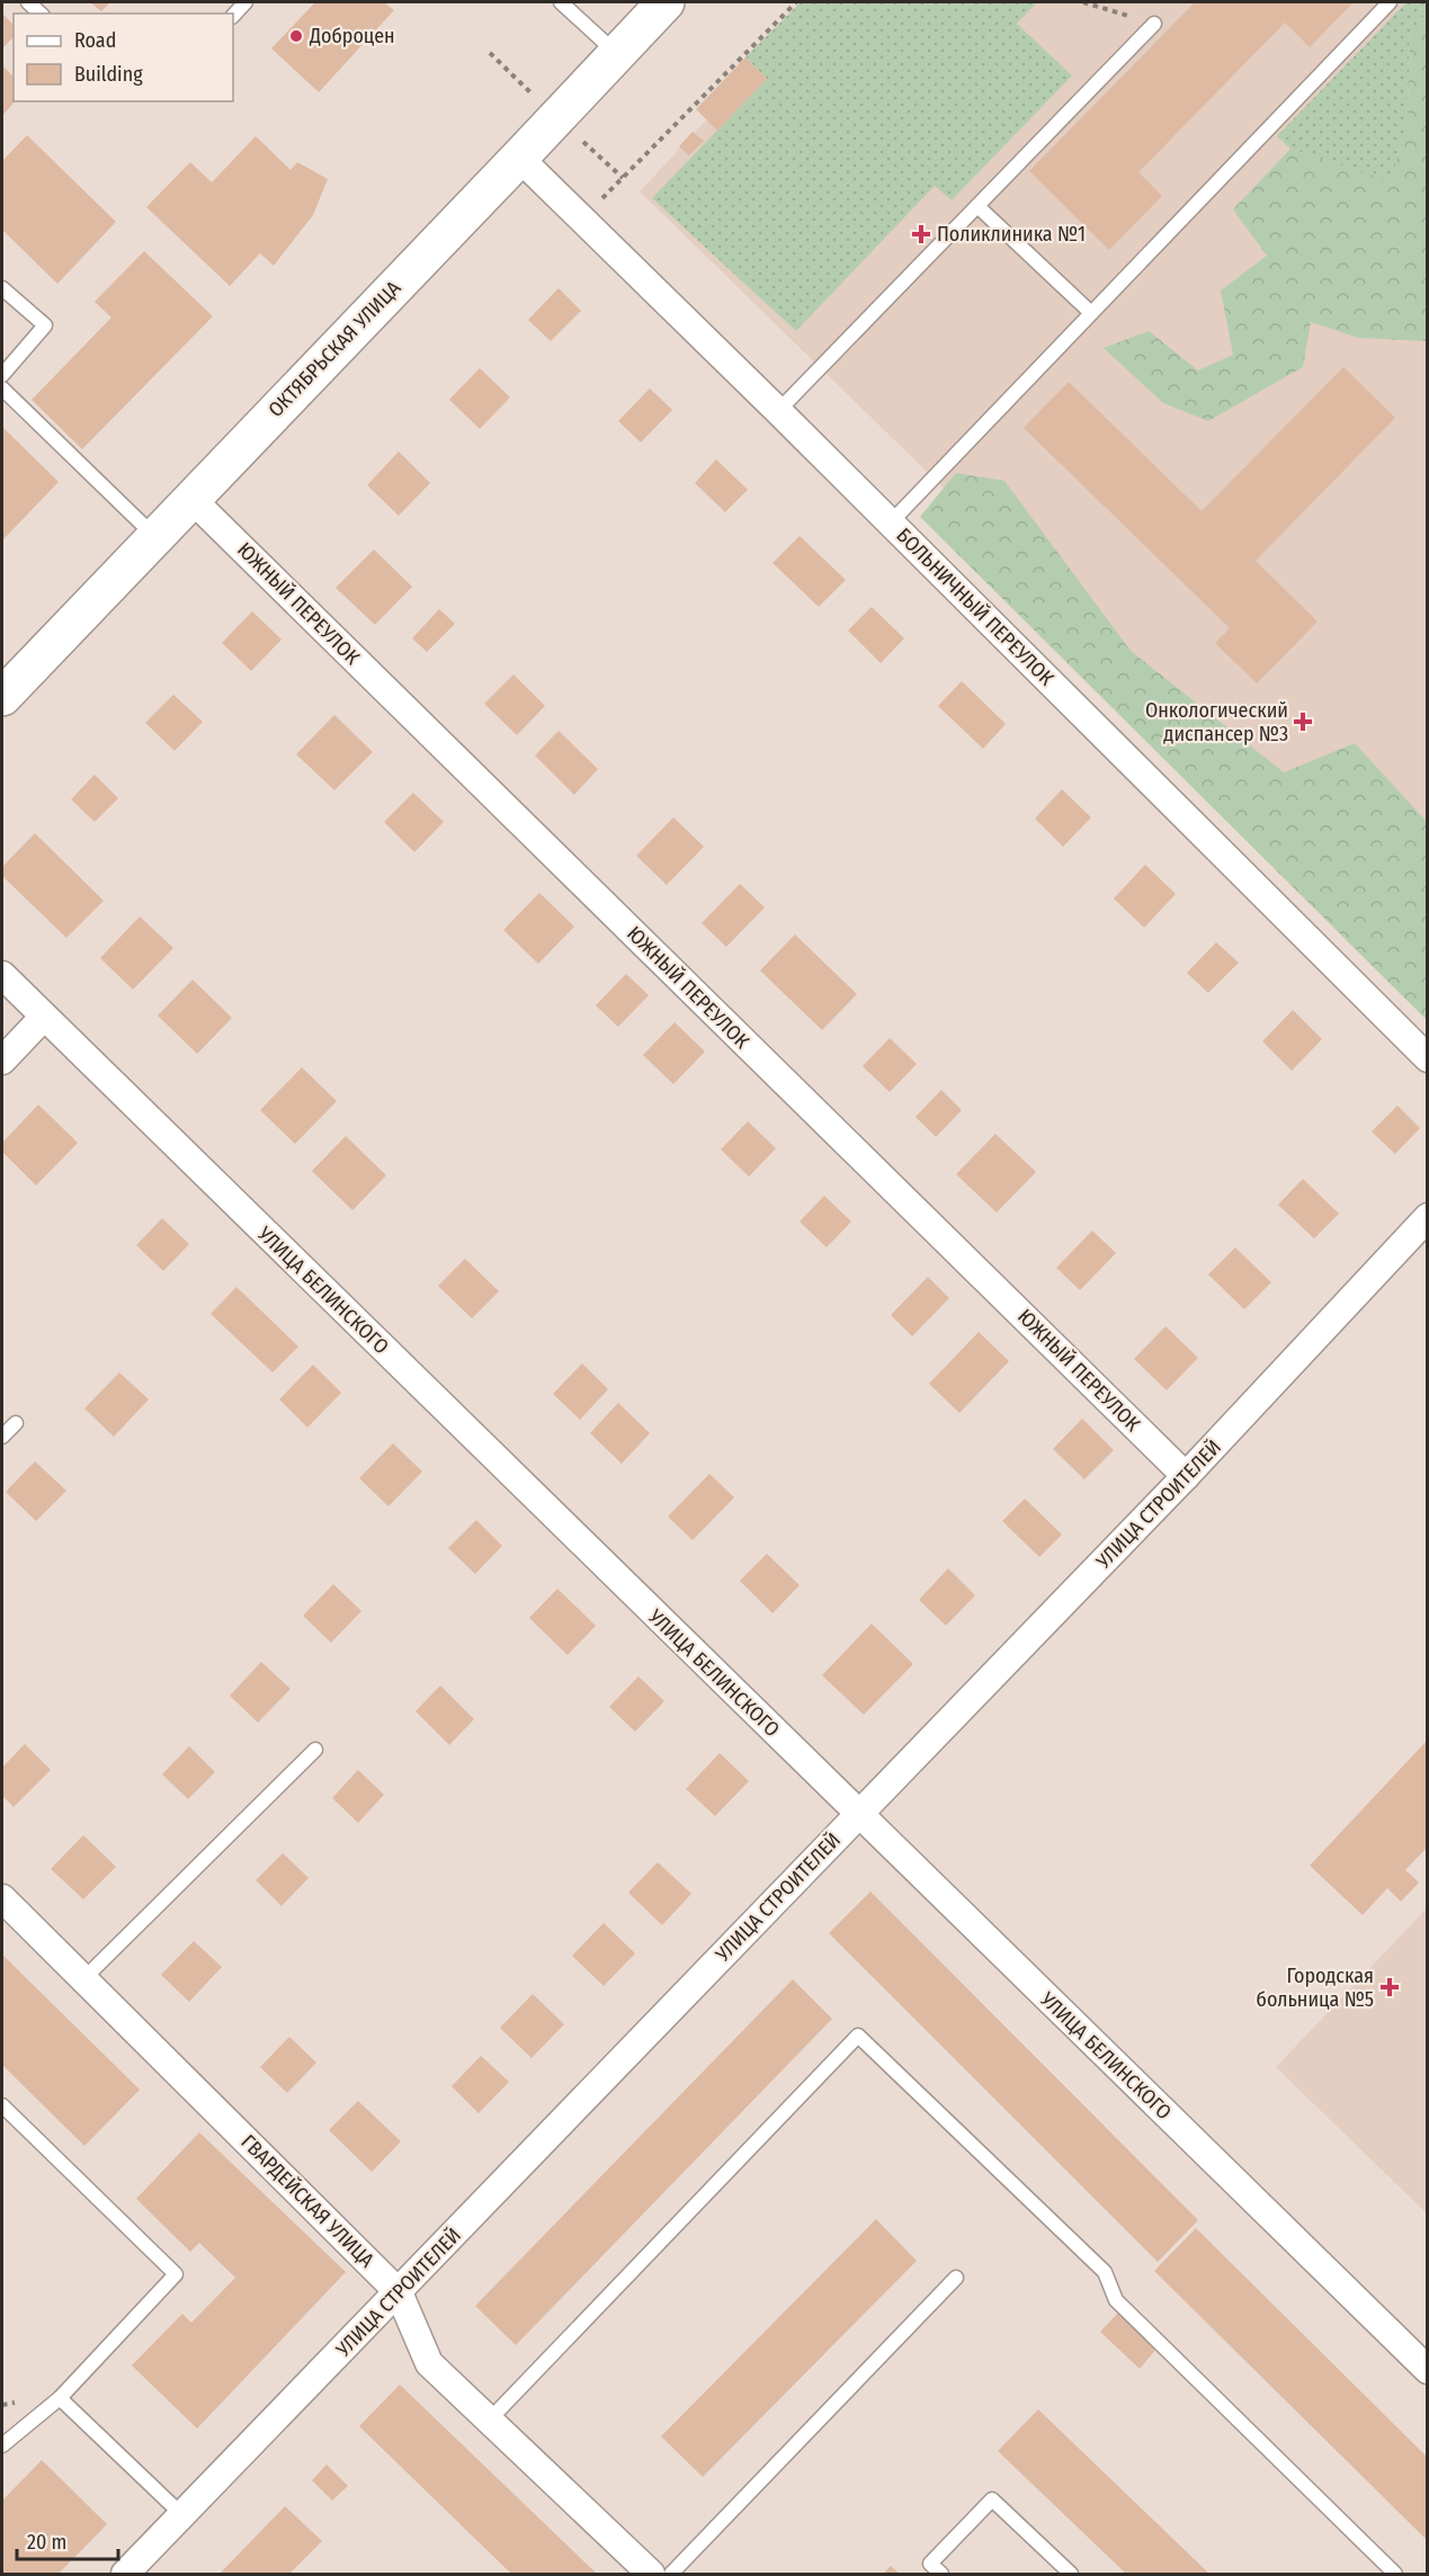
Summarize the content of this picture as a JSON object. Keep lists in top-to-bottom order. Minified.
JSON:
{"streets":{"main road":["ОКТЯБРЬСКАЯ УЛИЦА"],"street":["ЮЖНЫЙ ПЕРЕУЛОК","БОЛЬНИЧНЫЙ ПЕРЕУЛОК","УЛИЦА БЕЛИНСКОГО","УЛИЦА СТРОИТЕЛЕЙ","ГВАРДЕЙСКАЯ УЛИЦА"]},"crossings":[["ОКТЯБРЬСКАЯ УЛИЦА","ЮЖНЫЙ ПЕРЕУЛОК"],["ОКТЯБРЬСКАЯ УЛИЦА","БОЛЬНИЧНЫЙ ПЕРЕУЛОК"],["ЮЖНЫЙ ПЕРЕУЛОК","УЛИЦА СТРОИТЕЛЕЙ"],["УЛИЦА БЕЛИНСКОГО","УЛИЦА СТРОИТЕЛЕЙ"],["УЛИЦА СТРОИТЕЛЕЙ","ГВАРДЕЙСКАЯ УЛИЦА"]],"places":{"other":["Доброцен"],"health":["Поликлиника №1","Онкологический диспансер №3","Городская больница №5"]},"legend":["Road","Building"],"scale_bar":"20 m"}
